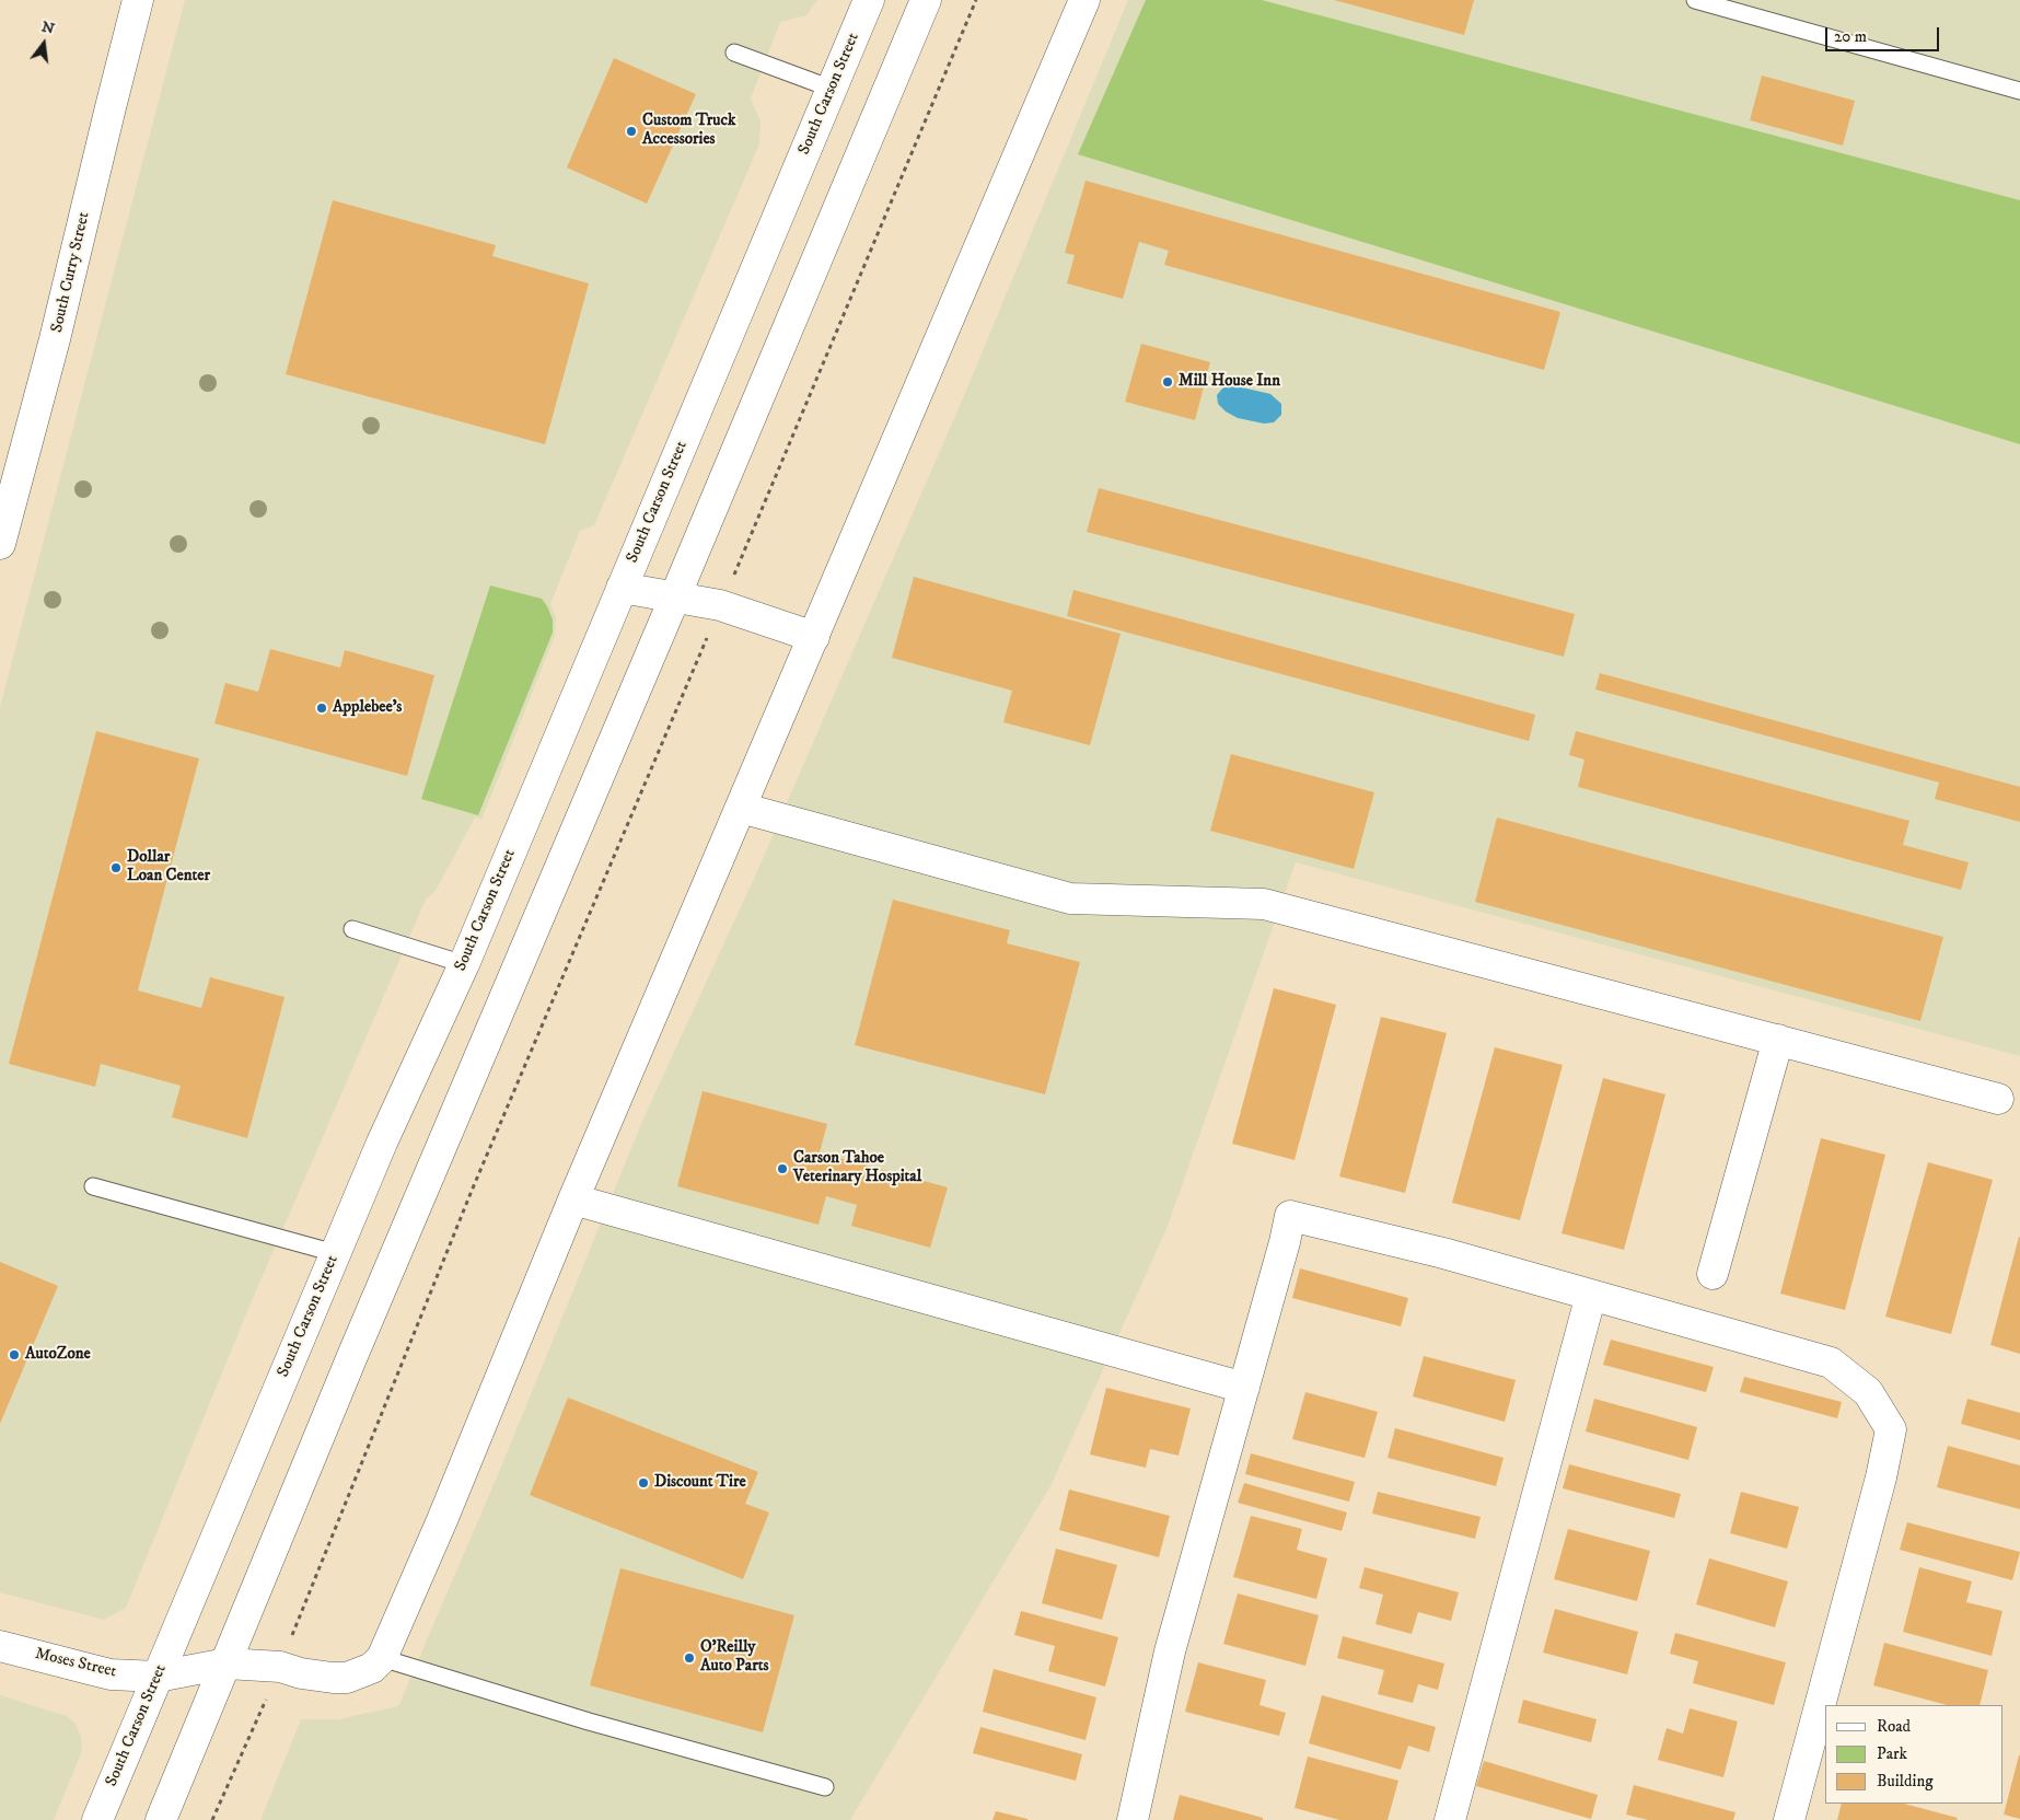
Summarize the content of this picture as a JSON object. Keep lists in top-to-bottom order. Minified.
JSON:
{"streets":{"street":["South Carson Street","South Curry Street","Moses Street"]},"crossings":[["South Carson Street","Moses Street"]],"places":["Custom Truck Accessories","Mill House Inn","Applebee's","Dollar Loan Center","Carson Tahoe Veterinary Hospital","AutoZone","Discount Tire","O'Reilly Auto Parts"],"legend":["Road","Park","Building"],"scale_bar":"20 m","north":"top"}
